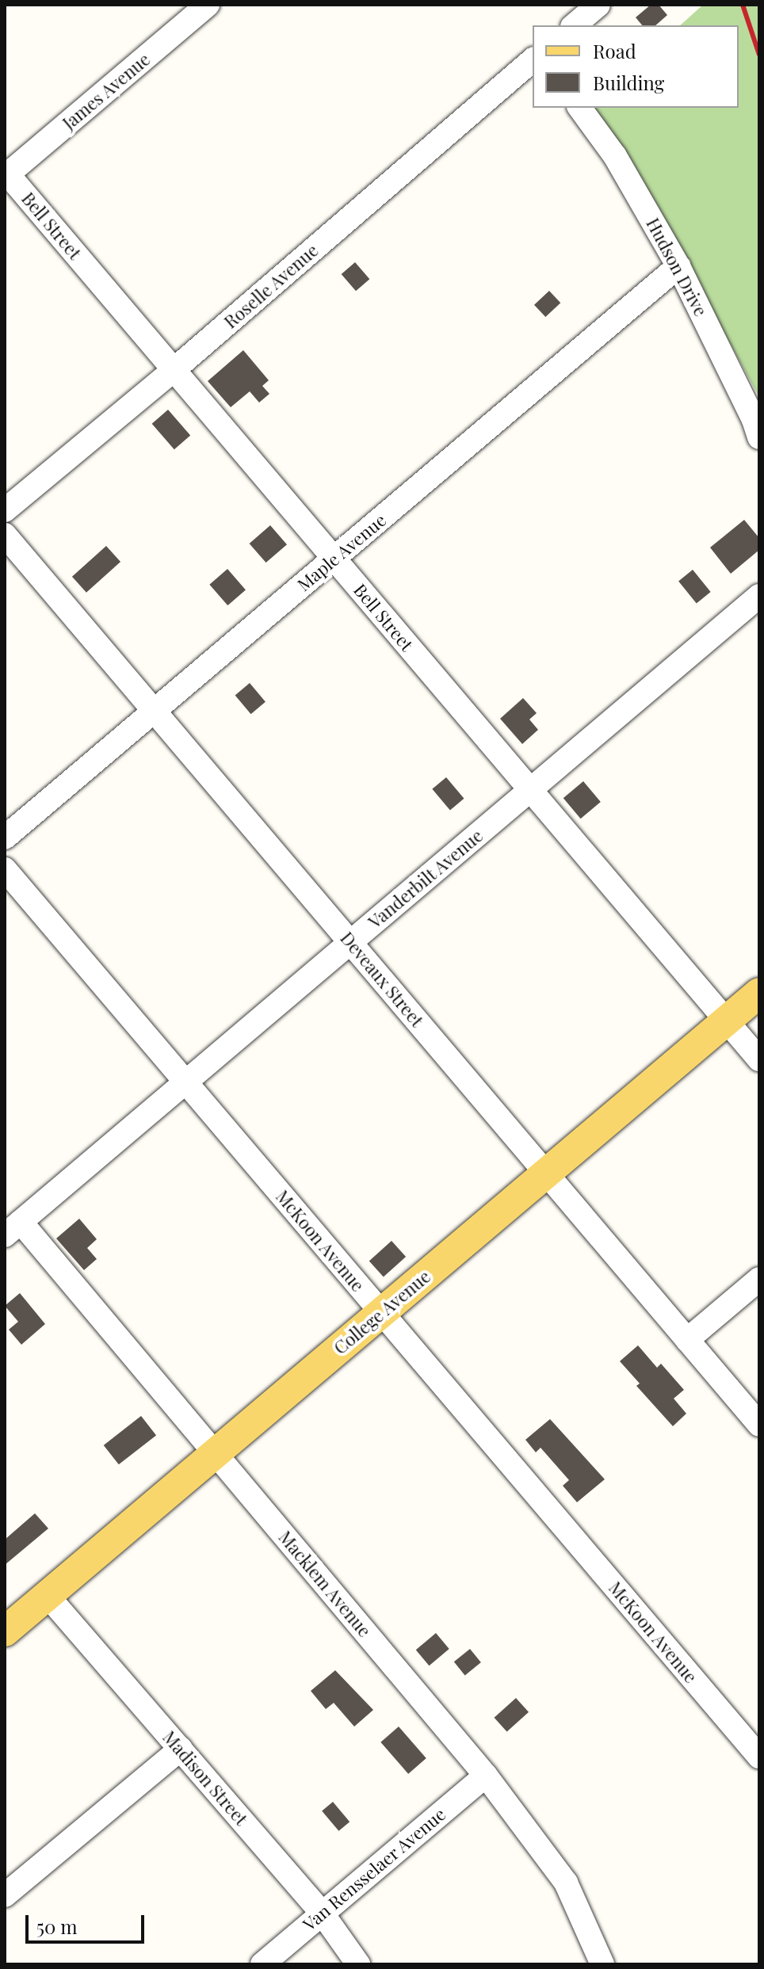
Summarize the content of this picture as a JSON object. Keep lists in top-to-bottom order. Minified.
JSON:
{"streets":{"main road":["College Avenue"],"street":["James Avenue","Bell Street","Hudson Drive","Roselle Avenue","Maple Avenue","Vanderbilt Avenue","Deveaux Street","McKoon Avenue","Macklem Avenue","Madison Street","Van Rensselaer Avenue"]},"crossings":[["James Avenue","Bell Street"],["Bell Street","Roselle Avenue"],["Bell Street","Maple Avenue"],["Bell Street","Vanderbilt Avenue"],["Bell Street","College Avenue"],["Hudson Drive","Maple Avenue"],["Maple Avenue","Deveaux Street"],["Vanderbilt Avenue","Deveaux Street"],["Vanderbilt Avenue","McKoon Avenue"],["Vanderbilt Avenue","Macklem Avenue"],["Deveaux Street","College Avenue"],["McKoon Avenue","College Avenue"],["College Avenue","Macklem Avenue"],["College Avenue","Madison Street"],["Macklem Avenue","Van Rensselaer Avenue"],["Madison Street","Van Rensselaer Avenue"]],"legend":["Road","Building"],"scale_bar":"50 m"}
